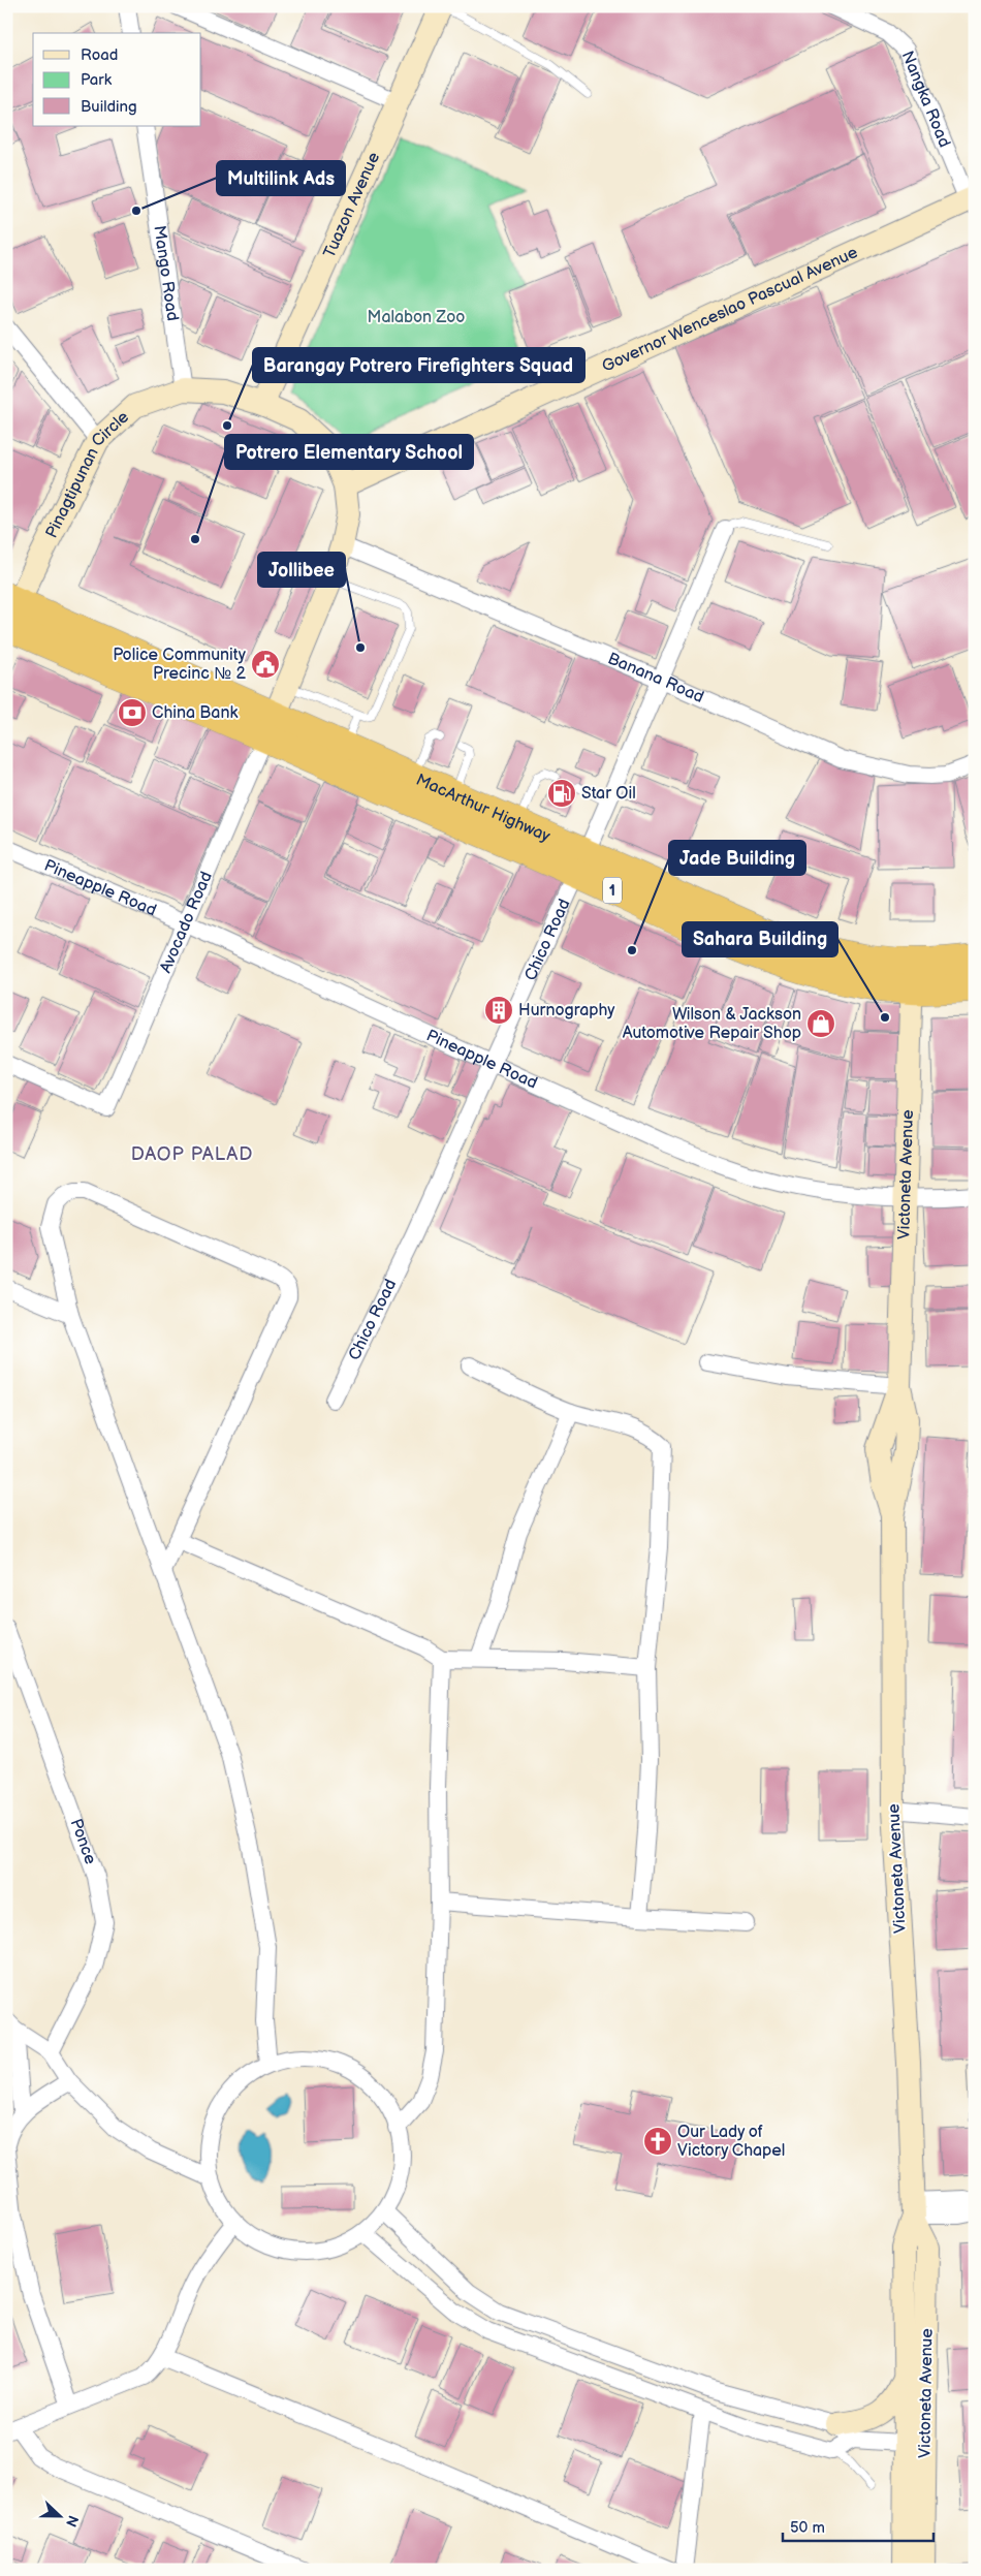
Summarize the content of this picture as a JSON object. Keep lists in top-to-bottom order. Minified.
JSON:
{"streets":{"highway":["MacArthur Highway","1"],"main road":["Tuazon Avenue","Governor Wenceslao Pascual Avenue","Pinagtipunan Circle","Victoneta Avenue"],"street":["Nangka Road","Mango Road","Banana Road","Pineapple Road","Avocado Road","Chico Road","Ponce"]},"crossings":[["Nangka Road","Governor Wenceslao Pascual Avenue"],["Tuazon Avenue","Pinagtipunan Circle"],["Mango Road","Pinagtipunan Circle"],["Governor Wenceslao Pascual Avenue","Pinagtipunan Circle"],["Pinagtipunan Circle","Banana Road"],["Pinagtipunan Circle","MacArthur Highway"],["Pinagtipunan Circle","Avocado Road"],["Banana Road","Chico Road"],["MacArthur Highway","Avocado Road"],["MacArthur Highway","Chico Road"],["MacArthur Highway","Victoneta Avenue"],["Pineapple Road","Avocado Road"],["Pineapple Road","Chico Road"],["Pineapple Road","Victoneta Avenue"]],"districts":["DAOP PALAD"],"parks":["Malabon Zoo"],"places":{"other":["Multilink Ads","Barangay Potrero Firefighters Squad","Potrero Elementary School","Jollibee","Jade Building","Sahara Building"],"public building":["Police Community Precinc № 2"],"bank":["China Bank"],"fuel station":["Star Oil"],"building":["Hurnography"],"shop":["Wilson & Jackson Automotive Repair Shop"],"church":["Our Lady of Victory Chapel"]},"legend":["Road","Park","Building"],"scale_bar":"50 m","north":"right"}
